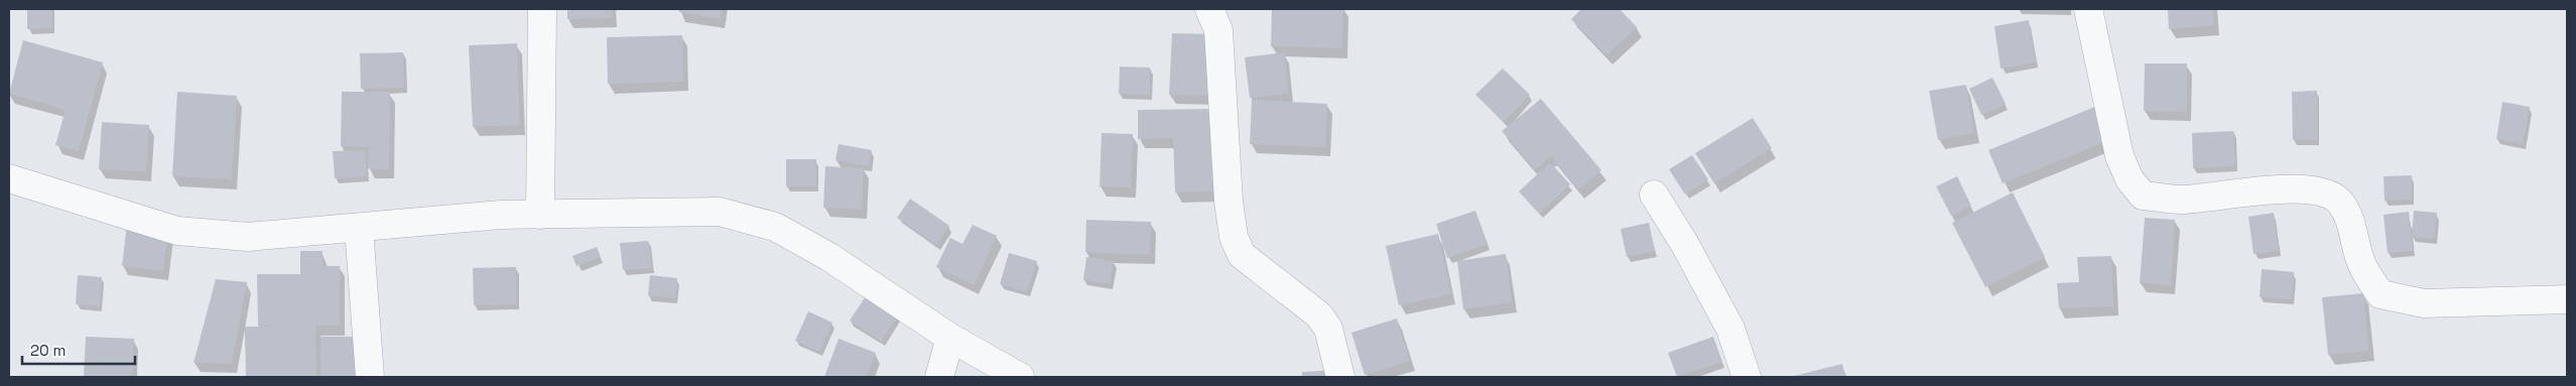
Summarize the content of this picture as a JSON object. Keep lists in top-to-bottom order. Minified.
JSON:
{"scale_bar":"20 m"}
